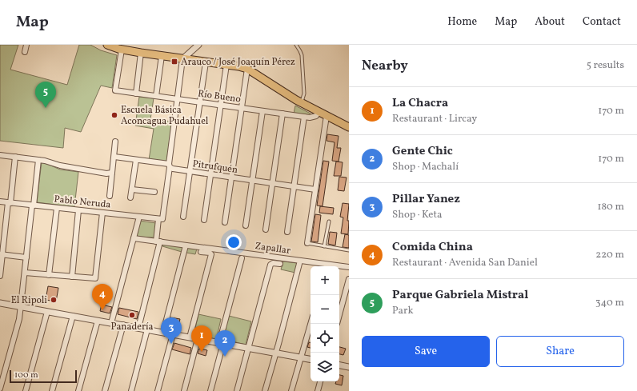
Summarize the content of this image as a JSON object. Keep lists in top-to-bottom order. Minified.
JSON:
{"streets":{"street":["Río Bueno","Pitrufquén","Pablo Neruda","Zapallar"]},"places":{"transit":["Arauco / José Joaquín Pérez"],"other":["Escuela Básica Aconcagua Pudahuel","El Ripoli","Panadería"]},"scale_bar":"100 m","page":{"header":"Map","nav":["Home","Map","About","Contact"],"heading":["Nearby","5 results"],"pins":["5","4","3","1","2"],"list":[{"mark":"1","name":"La Chacra","note":"Restaurant · Lircay","value":"170 m"},{"mark":"2","name":"Gente Chic","note":"Shop · Machalí","value":"170 m"},{"mark":"3","name":"Pillar Yanez","note":"Shop · Keta","value":"180 m"},{"mark":"4","name":"Comida China","note":"Restaurant · Avenida San Daniel","value":"220 m"},{"mark":"5","name":"Parque Gabriela Mistral","note":"Park","value":"340 m"}],"map_buttons":["+","−"],"buttons":["Save","Share"],"scale":"100 m"}}
